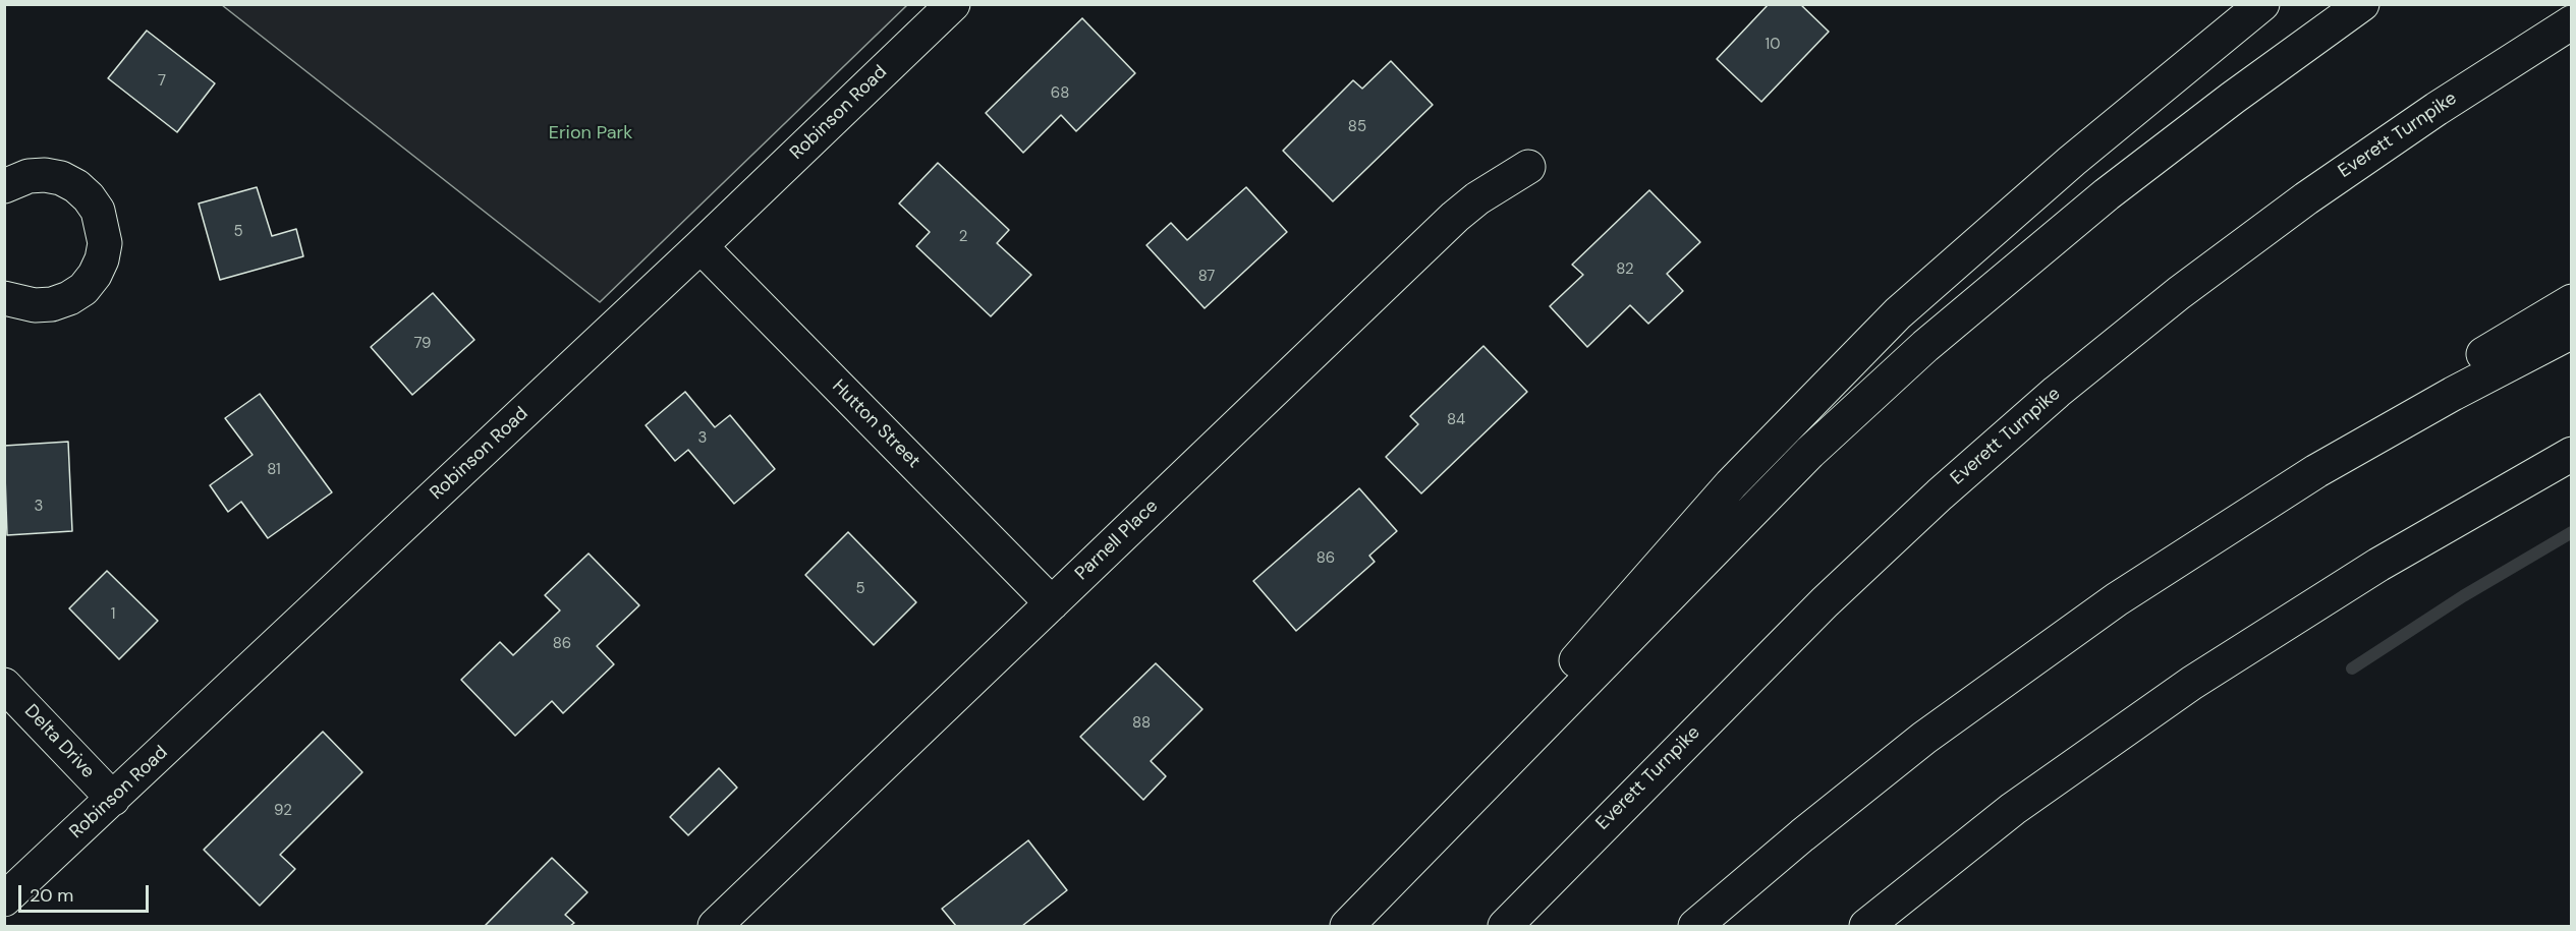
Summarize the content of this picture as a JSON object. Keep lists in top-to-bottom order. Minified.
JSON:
{"streets":{"main road":["Robinson Road","Everett Turnpike","Hutton Street","Parnell Place","Delta Drive"]},"crossings":[["Robinson Road","Hutton Street"],["Robinson Road","Delta Drive"],["Hutton Street","Parnell Place"]],"parks":["Erion Park"],"house_numbers":["10","7","68","85","5","2","82","87","79","84","3","81","3","86","5","1","86","88","92"],"scale_bar":"20 m"}
